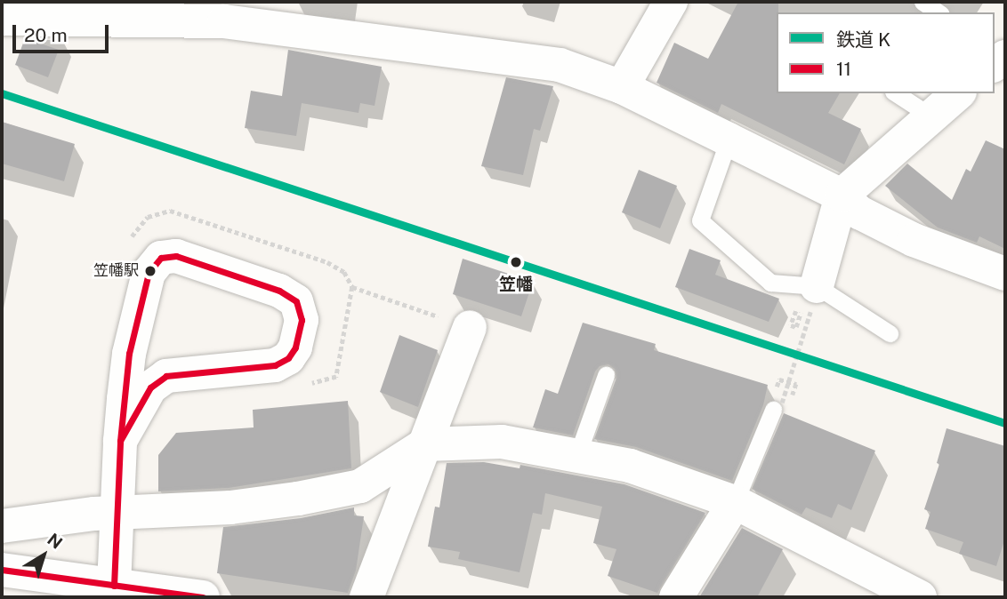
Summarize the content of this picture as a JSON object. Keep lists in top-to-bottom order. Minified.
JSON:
{"places":["笠幡","笠幡駅"],"lines":["rail line K","transit line 11"],"legend":["鉄道 K","11"],"scale_bar":"20 m","north":"top right"}
